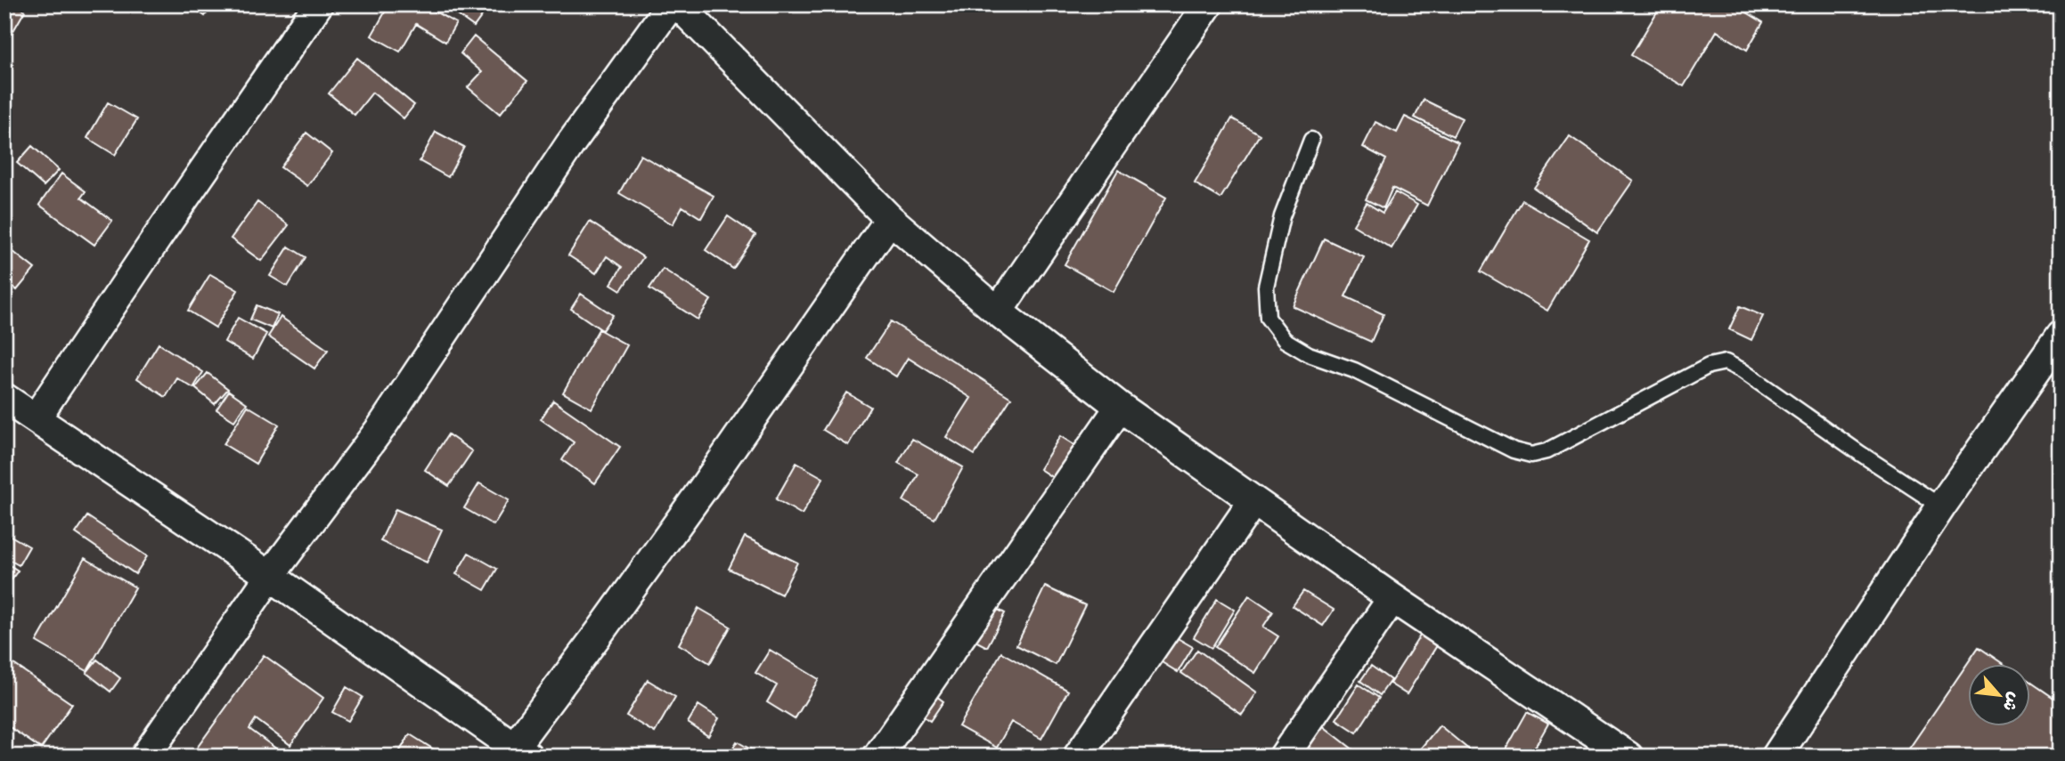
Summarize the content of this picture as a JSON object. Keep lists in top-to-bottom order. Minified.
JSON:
{"north":"bottom right"}
